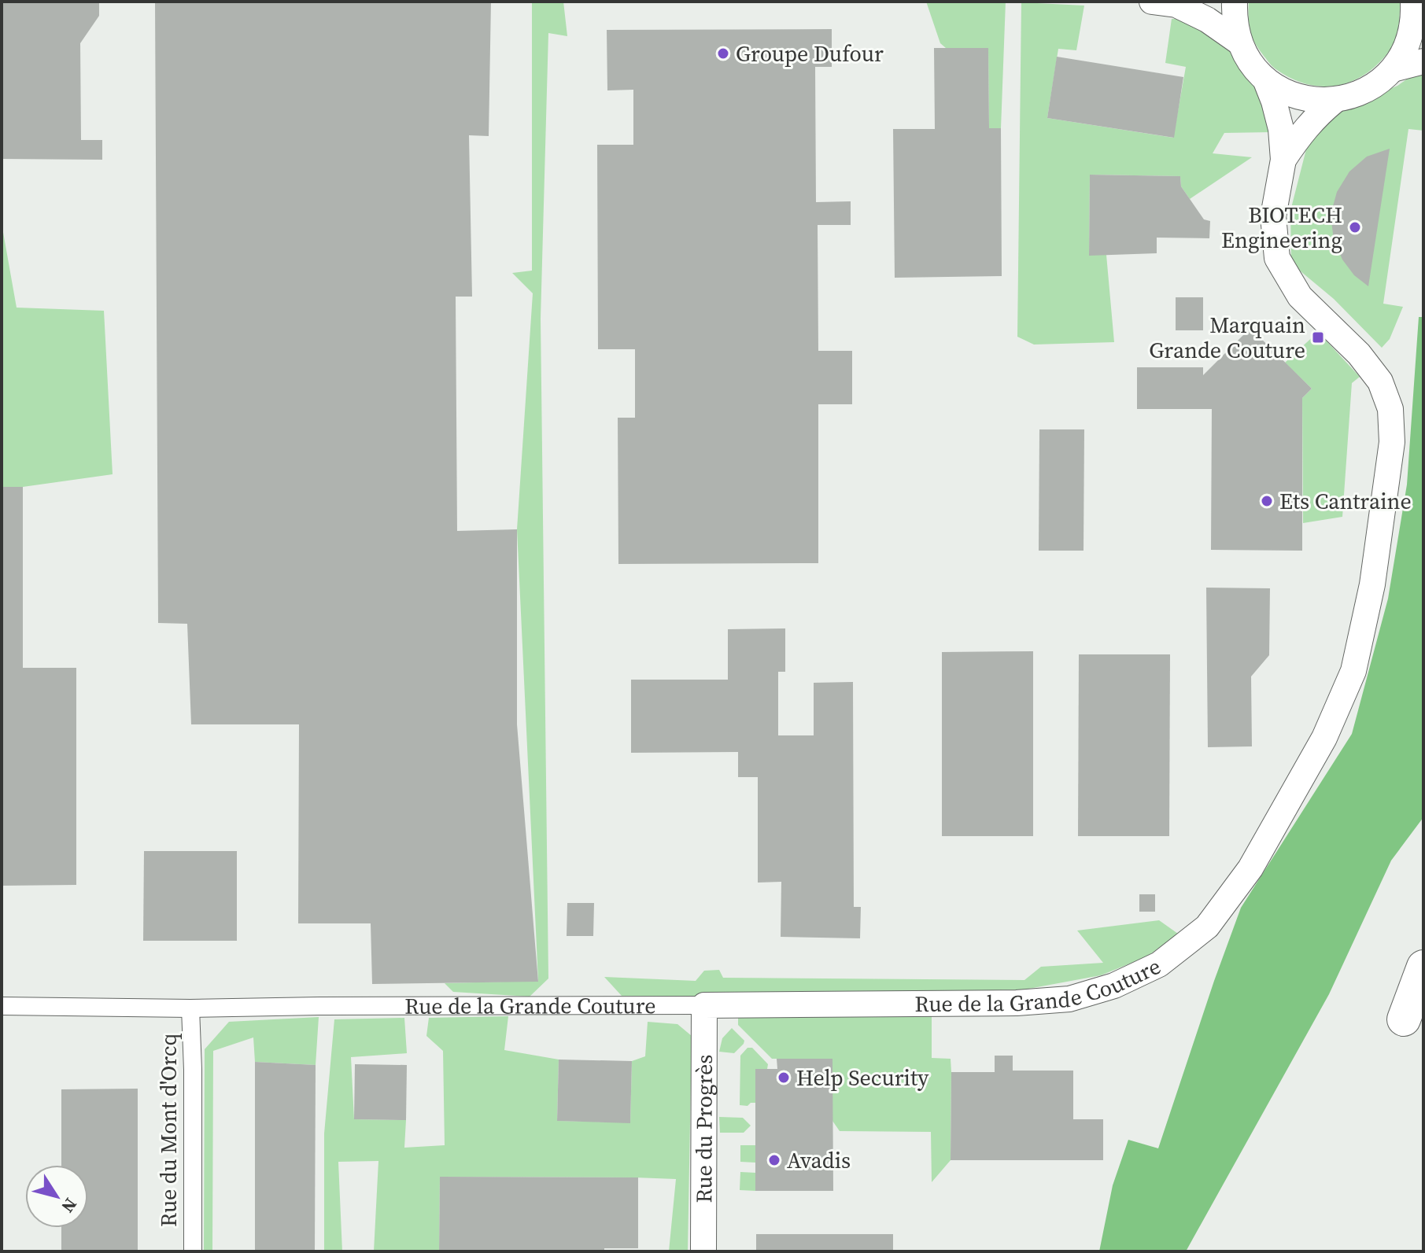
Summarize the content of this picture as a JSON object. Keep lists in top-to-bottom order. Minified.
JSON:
{"streets":{"street":["Rue de la Grande Couture","Rue du Progrès","Rue du Mont d'Orcq"]},"crossings":[["Rue de la Grande Couture","Rue du Progrès"],["Rue de la Grande Couture","Rue du Mont d'Orcq"]],"places":{"other":["Groupe Dufour","BIOTECH Engineering","Ets Cantraine","Help Security","Avadis"],"transit":["Marquain Grande Couture"]},"north":"bottom right"}
